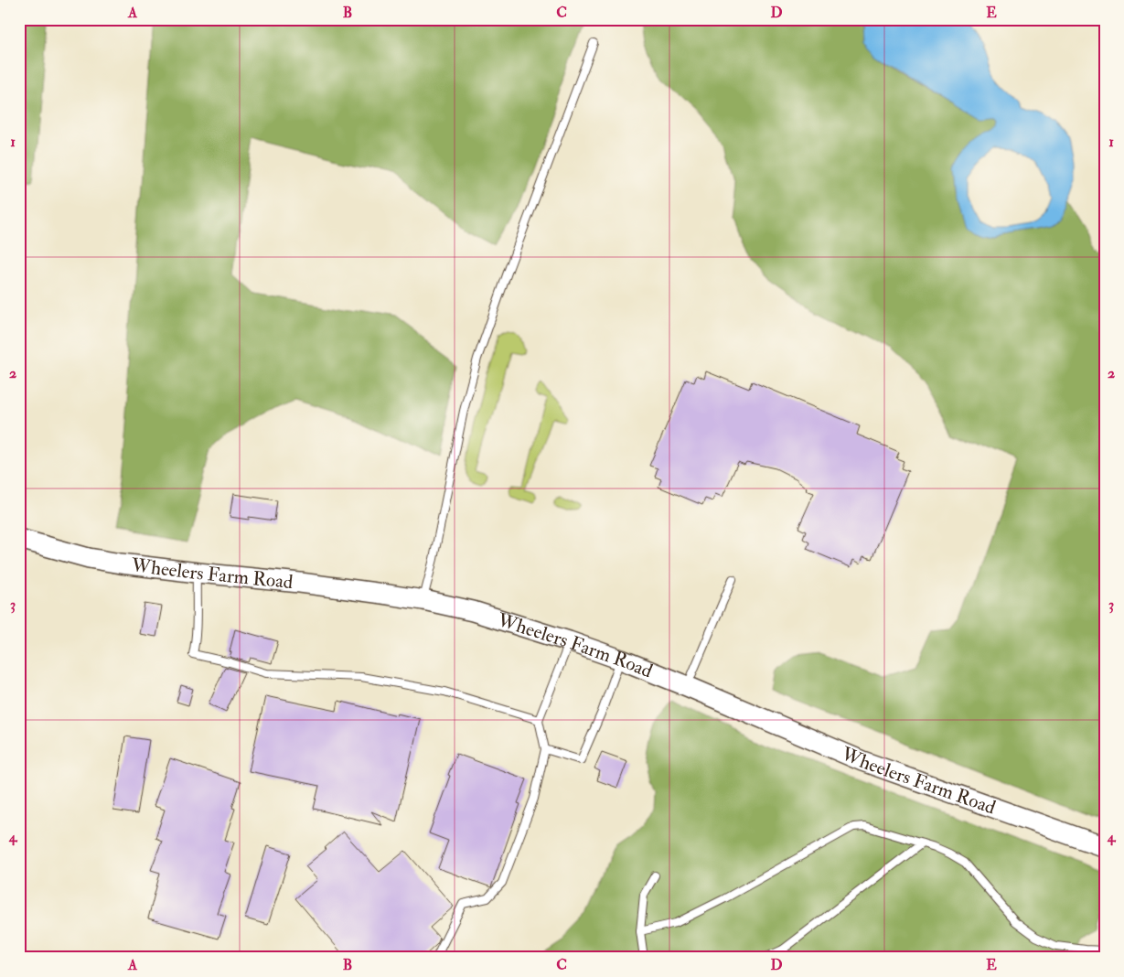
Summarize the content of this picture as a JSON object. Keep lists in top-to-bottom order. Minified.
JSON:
{"streets":{"main road":["Wheelers Farm Road"]},"grid":{"columns":["A","B","C","D","E"],"rows":["1","2","3","4"]}}
